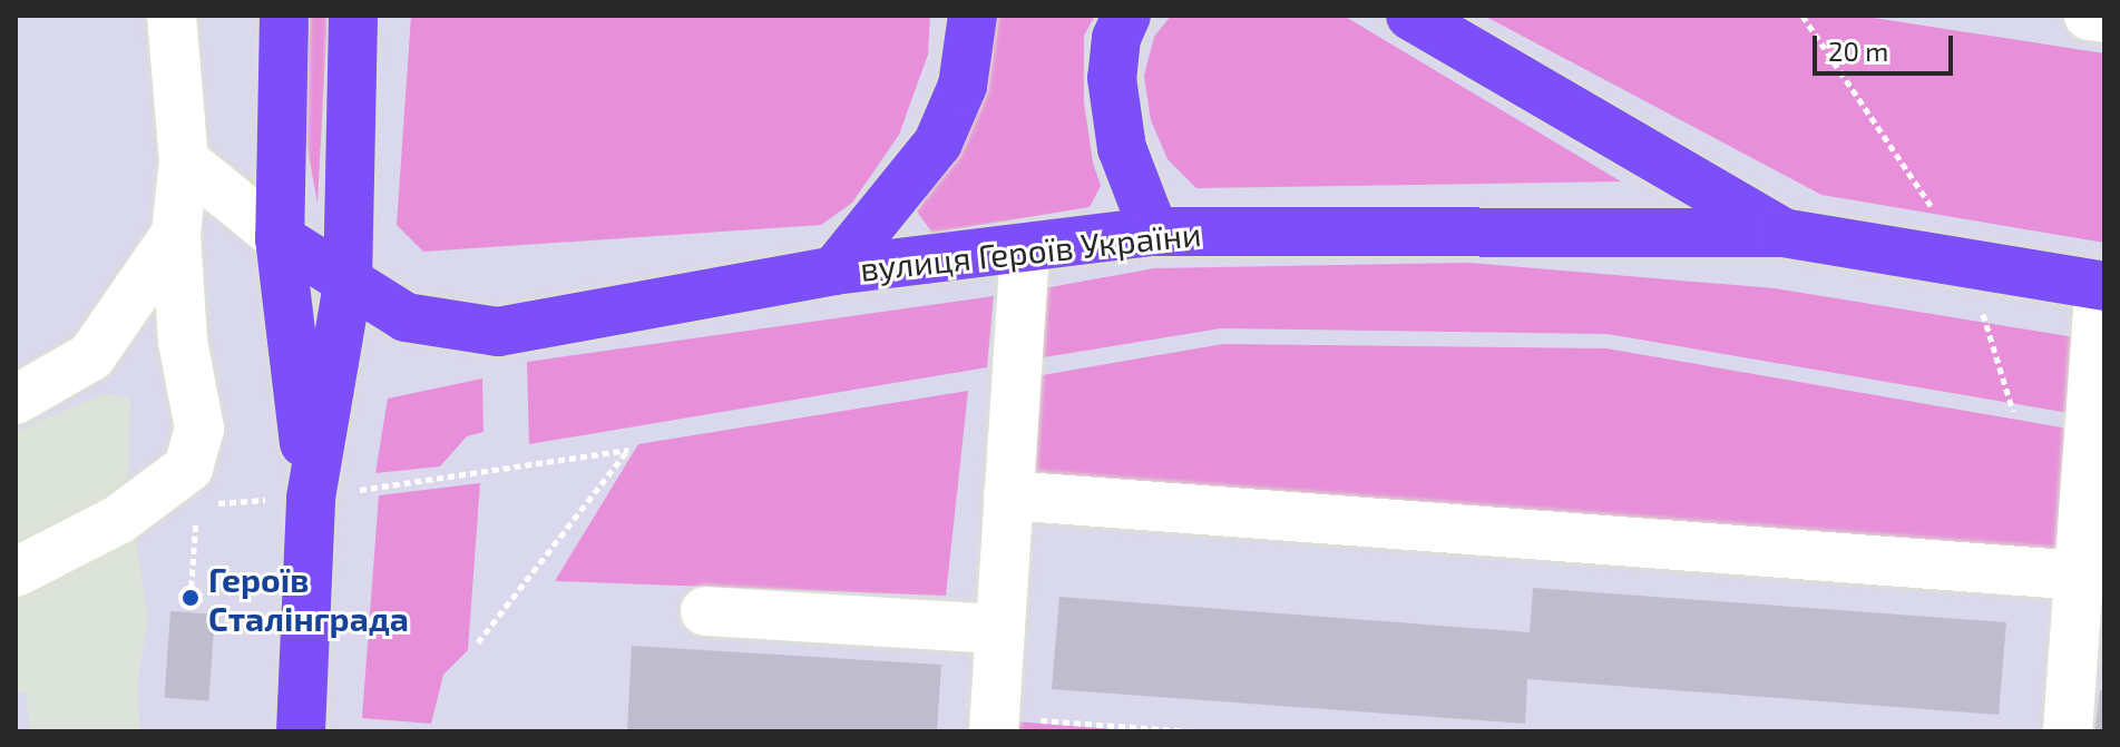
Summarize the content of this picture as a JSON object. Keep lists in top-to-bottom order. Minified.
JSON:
{"streets":{"main road":["вулиця Героїв України"]},"places":["Героїв Сталінграда"],"scale_bar":"20 m"}
